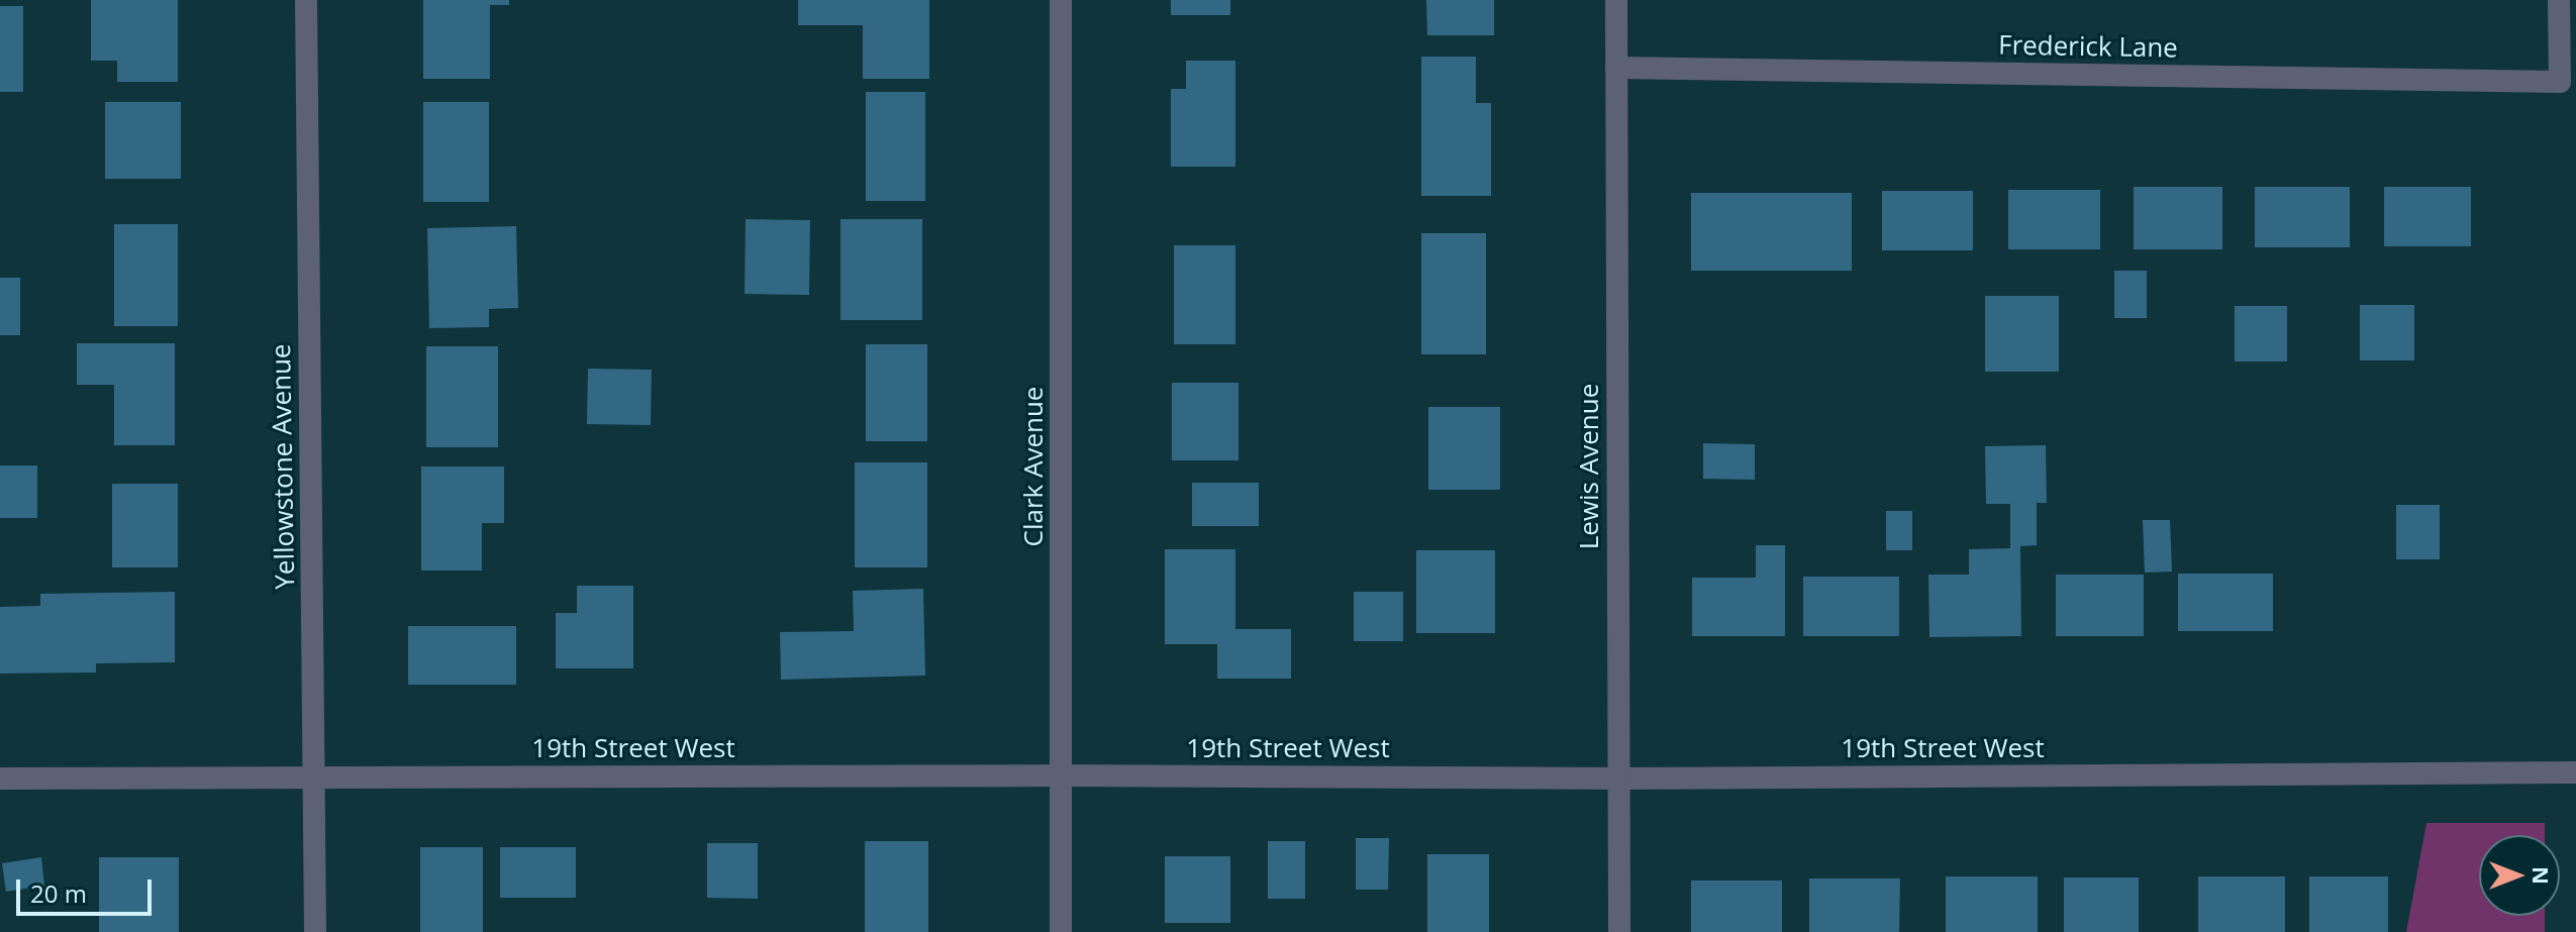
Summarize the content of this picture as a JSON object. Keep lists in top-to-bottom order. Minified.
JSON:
{"streets":{"street":["Frederick Lane","Yellowstone Avenue","Clark Avenue","Lewis Avenue","19th Street West"]},"crossings":[["Frederick Lane","Lewis Avenue"],["Yellowstone Avenue","19th Street West"],["Clark Avenue","19th Street West"],["Lewis Avenue","19th Street West"]],"scale_bar":"20 m","north":"right"}
